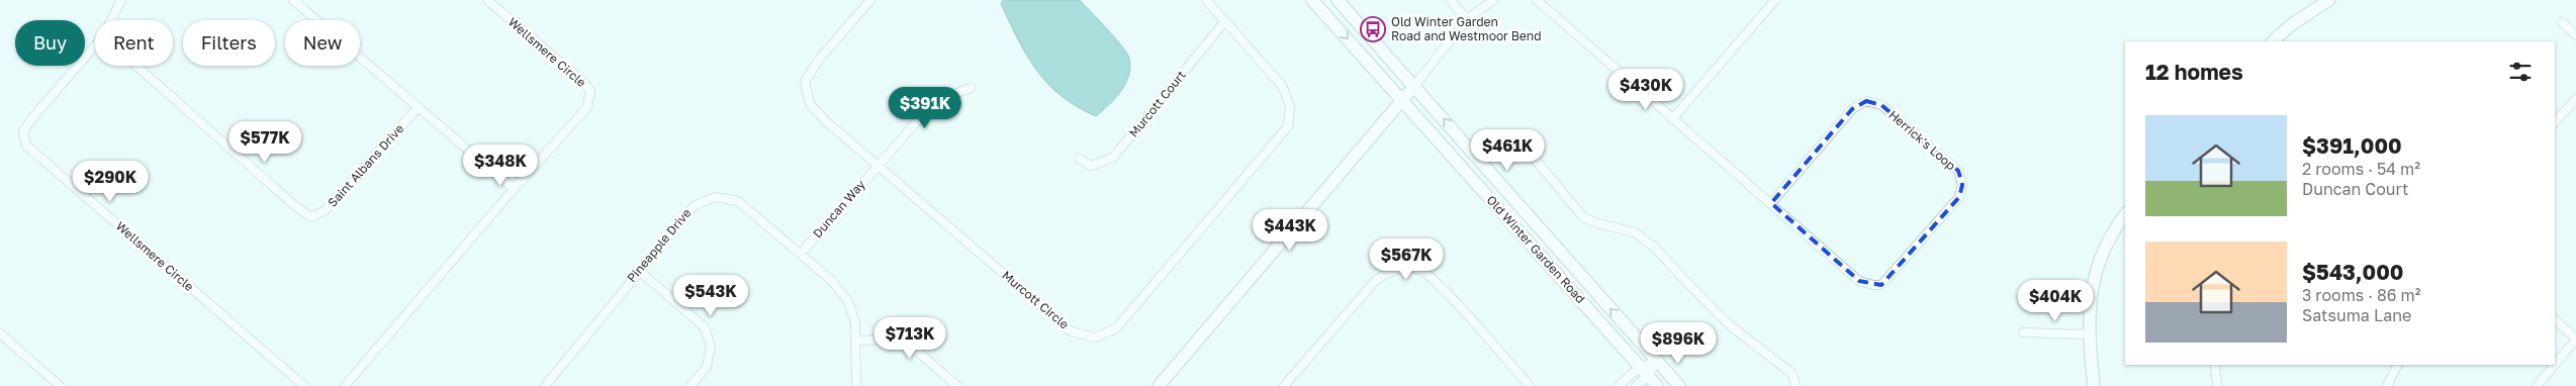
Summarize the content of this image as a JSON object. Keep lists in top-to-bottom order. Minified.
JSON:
{"streets":{"main road":["Old Winter Garden Road"],"street":["Wellsmere Circle","Murcott Court","Herrick's Loop","Saint Albans Drive","Duncan Way","Pineapple Drive","Murcott Circle"]},"crossings":[["Murcott Court","Murcott Circle"],["Duncan Way","Pineapple Drive"],["Duncan Way","Murcott Circle"]],"places":{"bus stop":["Old Winter Garden Road and Westmoor Bend"]},"page":{"chip":["Buy","Rent","Filters","New"],"heading":"12 homes","price":["$430K","$391K","$577K","$461K","$348K","$290K","$443K","$567K","$543K","$404K","$713K","$896K"],"list":[{"name":"$391,000","note":"2 rooms · 54 m² · Duncan Court"},{"name":"$543,000","note":"3 rooms · 86 m² · Satsuma Lane"}]}}
